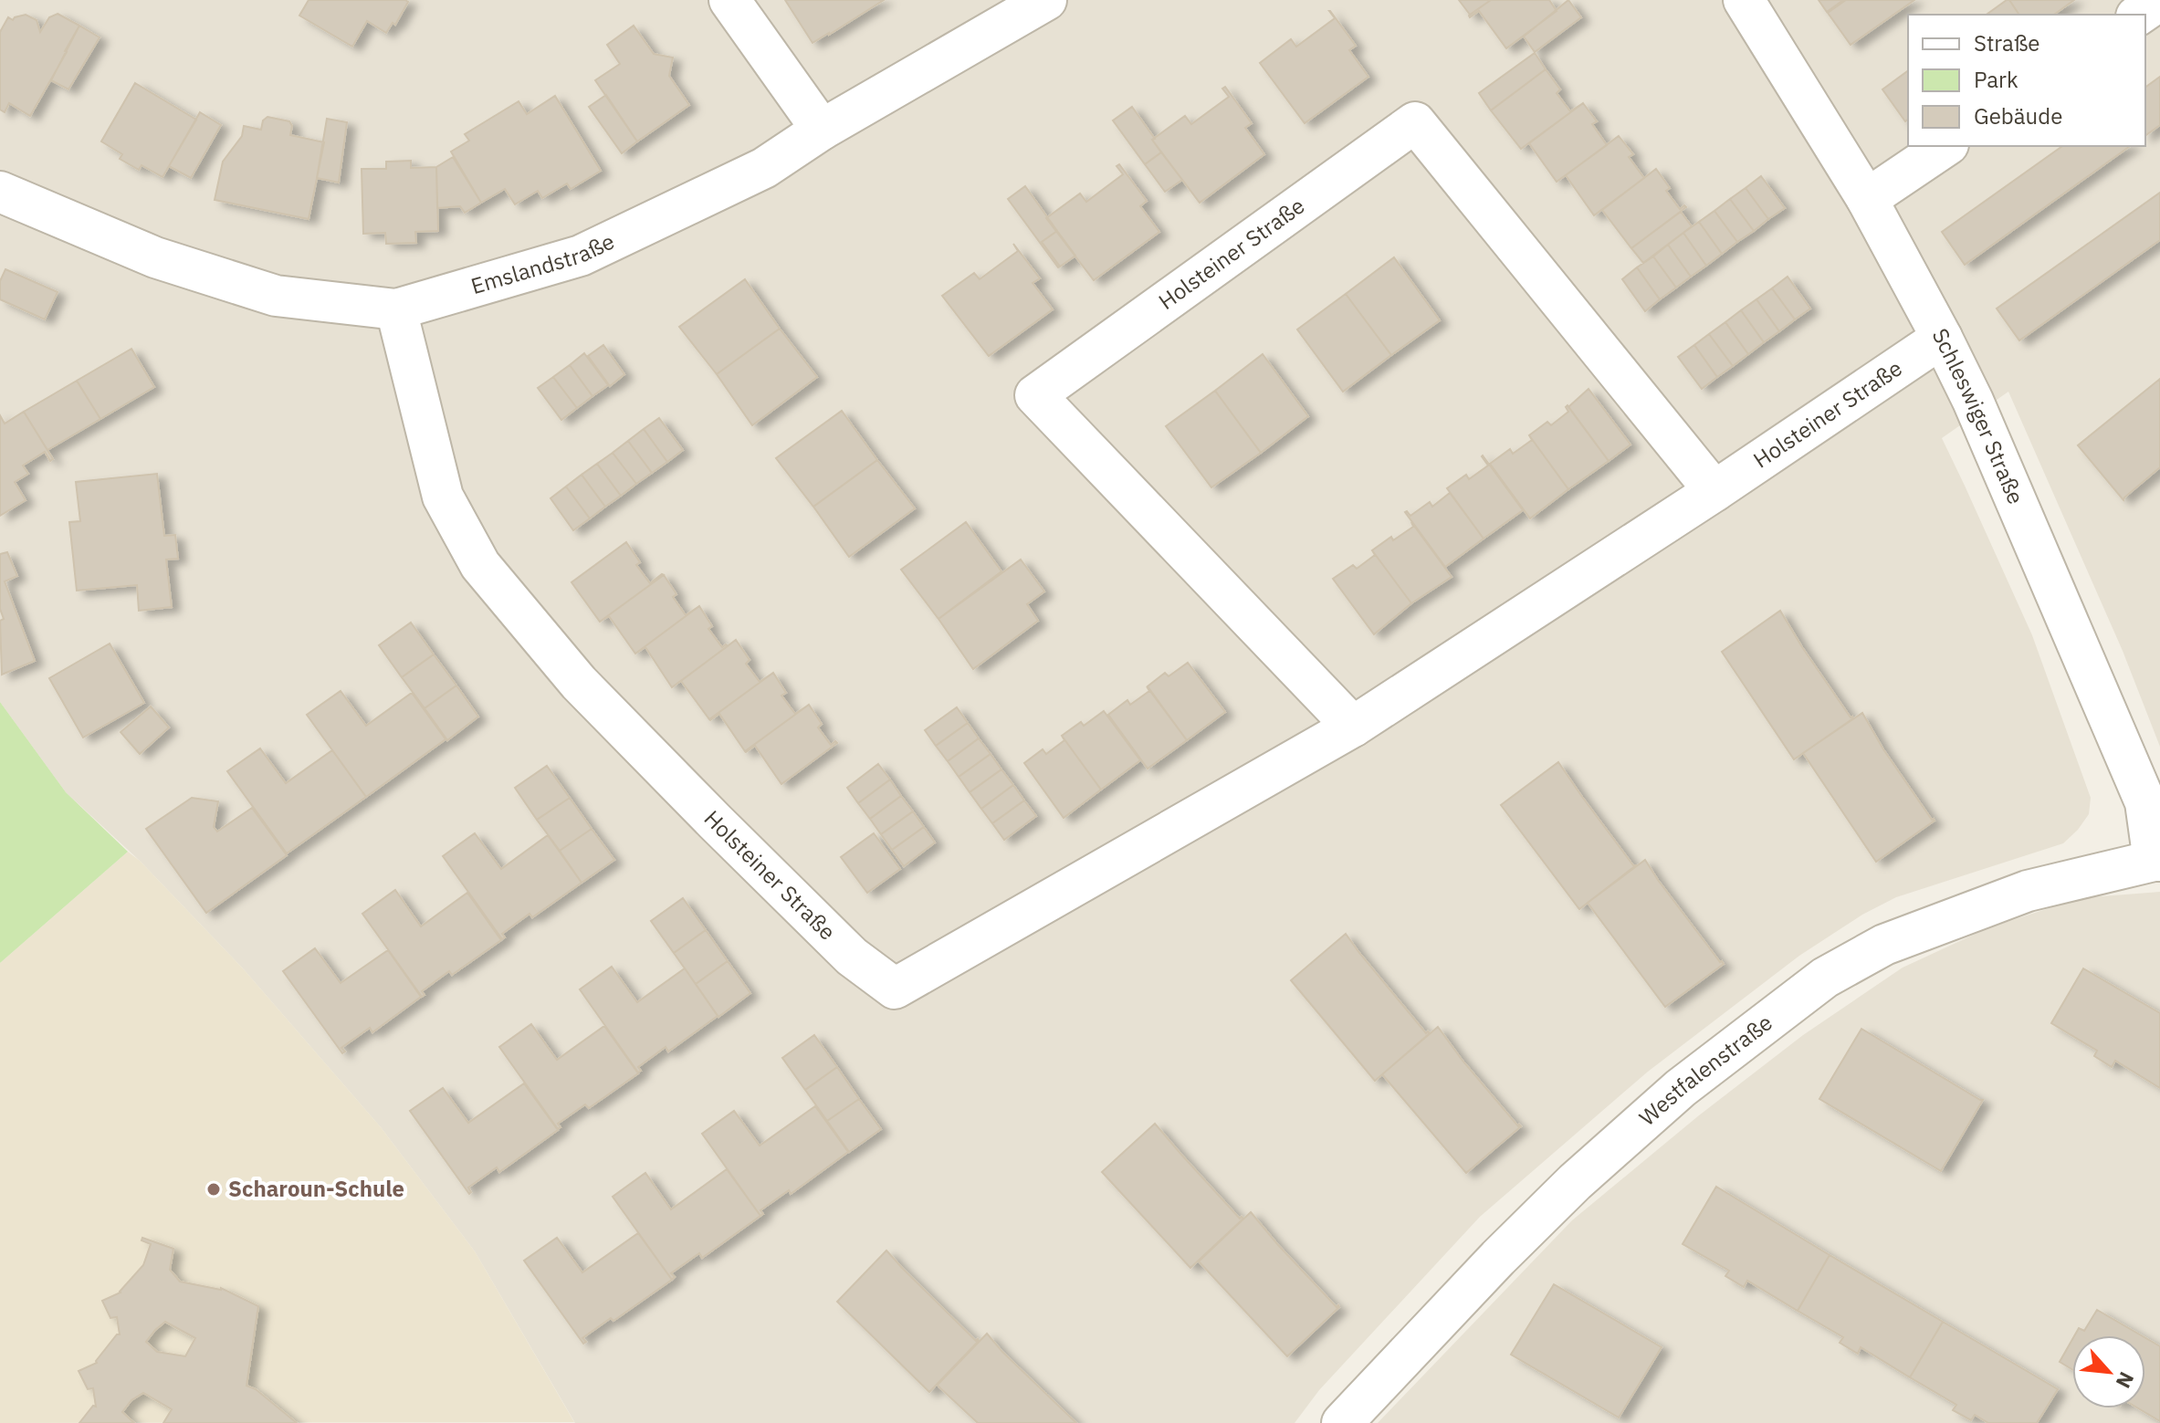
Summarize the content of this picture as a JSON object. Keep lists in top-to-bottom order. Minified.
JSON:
{"streets":{"street":["Holsteiner Straße","Emslandstraße","Schleswiger Straße","Westfalenstraße"]},"crossings":[["Holsteiner Straße","Emslandstraße"],["Holsteiner Straße","Schleswiger Straße"],["Schleswiger Straße","Westfalenstraße"]],"places":["Scharoun-Schule"],"legend":["Straße","Park","Gebäude"],"north":"bottom right"}
